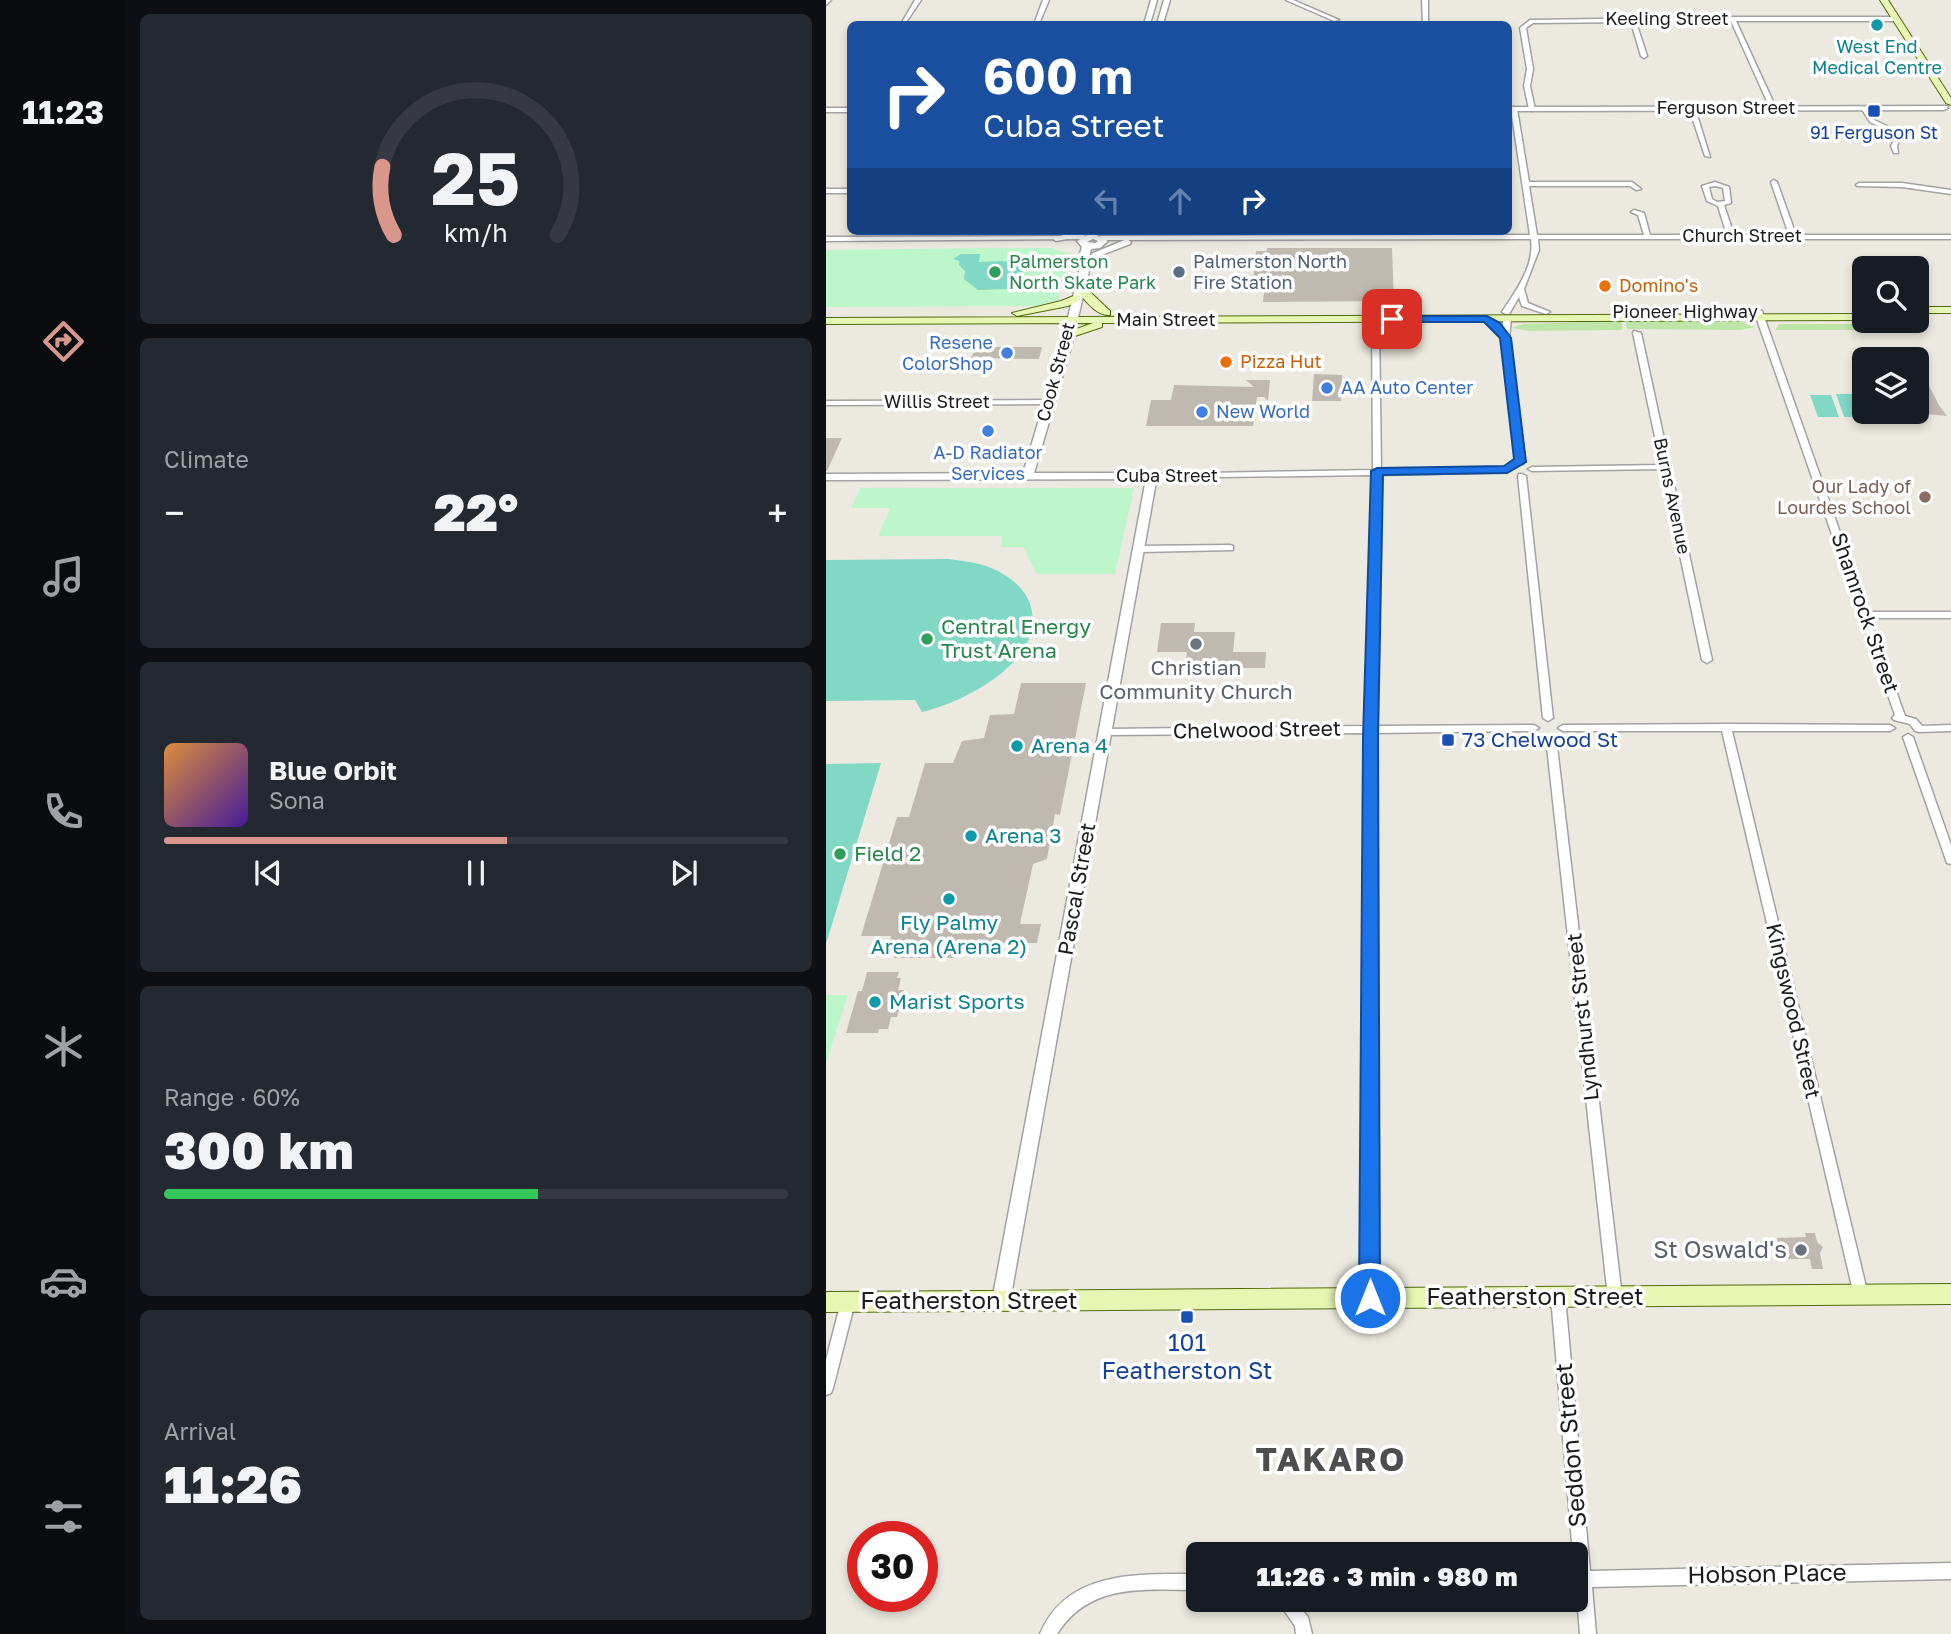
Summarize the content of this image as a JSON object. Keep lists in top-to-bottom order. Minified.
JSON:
{"streets":{"main road":["Pioneer Highway","Main Street","Featherston Street"],"street":["Keeling Street","Ferguson Street","Church Street","Cook Street","Willis Street","Cuba Street","Burns Avenue","Shamrock Street","Chelwood Street","Pascal Street","Kingswood Street","Lyndhurst Street","Seddon Street","Hobson Place"]},"crossings":[["Keeling Street","Ferguson Street"],["Church Street","Cook Street"],["Pioneer Highway","Main Street"],["Pioneer Highway","Shamrock Street"],["Main Street","Cook Street"],["Cook Street","Willis Street"],["Cook Street","Cuba Street"],["Cuba Street","Pascal Street"],["Chelwood Street","Pascal Street"],["Chelwood Street","Lyndhurst Street"],["Pascal Street","Featherston Street"],["Kingswood Street","Featherston Street"],["Lyndhurst Street","Featherston Street"],["Featherston Street","Seddon Street"]],"districts":["TAKARO"],"places":{"other":["West End Medical Centre","Palmerston North Skate Park","Palmerston North Fire Station","Domino's","Resene ColorShop","Pizza Hut","AA Auto Center","New World","A-D Radiator Services","Our Lady of Lourdes School","Central Energy Trust Arena","Christian Community Church","Arena 4","Arena 3","Field 2","Fly Palmy Arena (Arena 2)","Marist Sports","St Oswald's"],"transit":["91 Ferguson St","73 Chelwood St","101 Featherston St"]},"page":{"tabs":"11:23","turn":["600 m","Cuba Street"],"tile":["Climate",["Range · 60%","300 km"],["Arrival","11:26"]],"heat":["−","22°","+"],"song":["Blue Orbit","Sona"],"limit":"30","trip":"11:26 · 3 min · 980 m","gauge":["25","km/h"]}}
